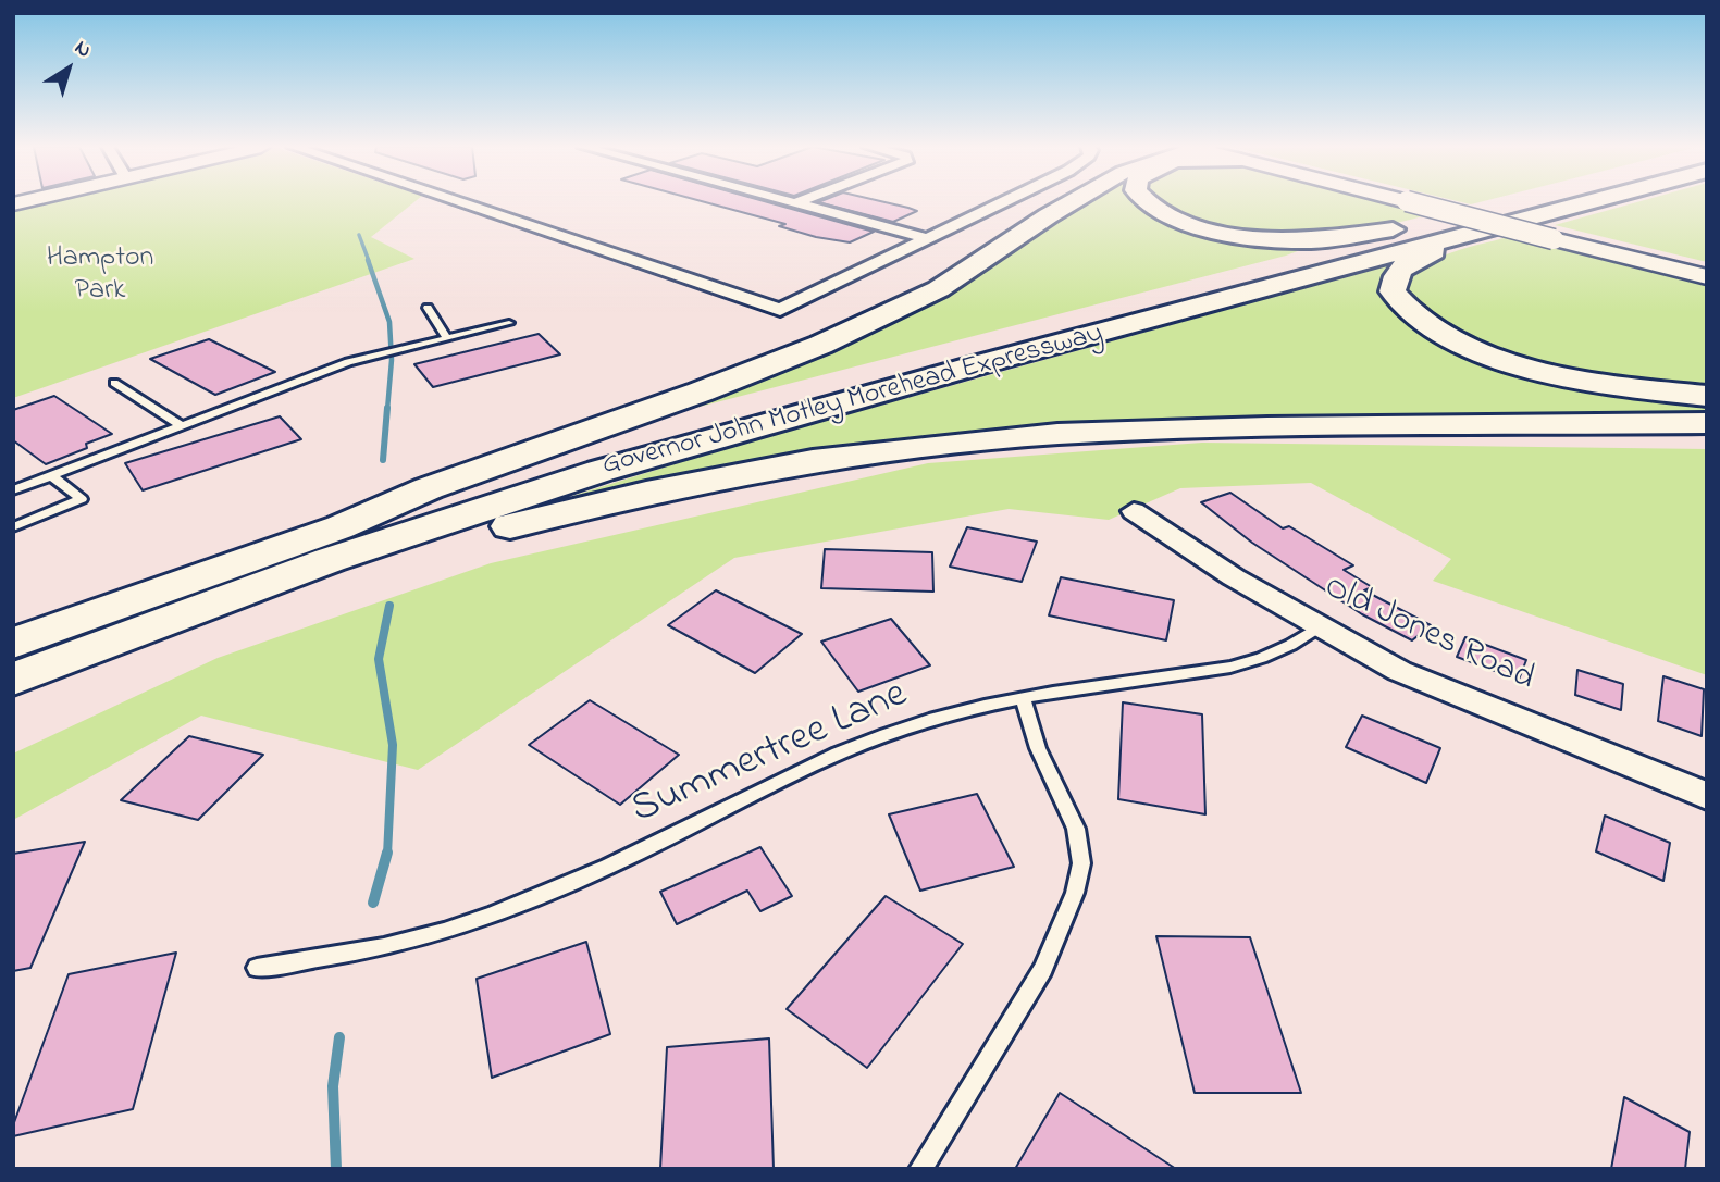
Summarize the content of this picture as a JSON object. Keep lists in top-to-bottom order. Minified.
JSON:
{"streets":{"highway":["Governor John Motley Morehead Expressway"],"street":["Old Jones Road"],"lane":["Summertree Lane"]},"crossings":[["Old Jones Road","Summertree Lane"]],"parks":["Hampton Park"],"north":"top right"}
